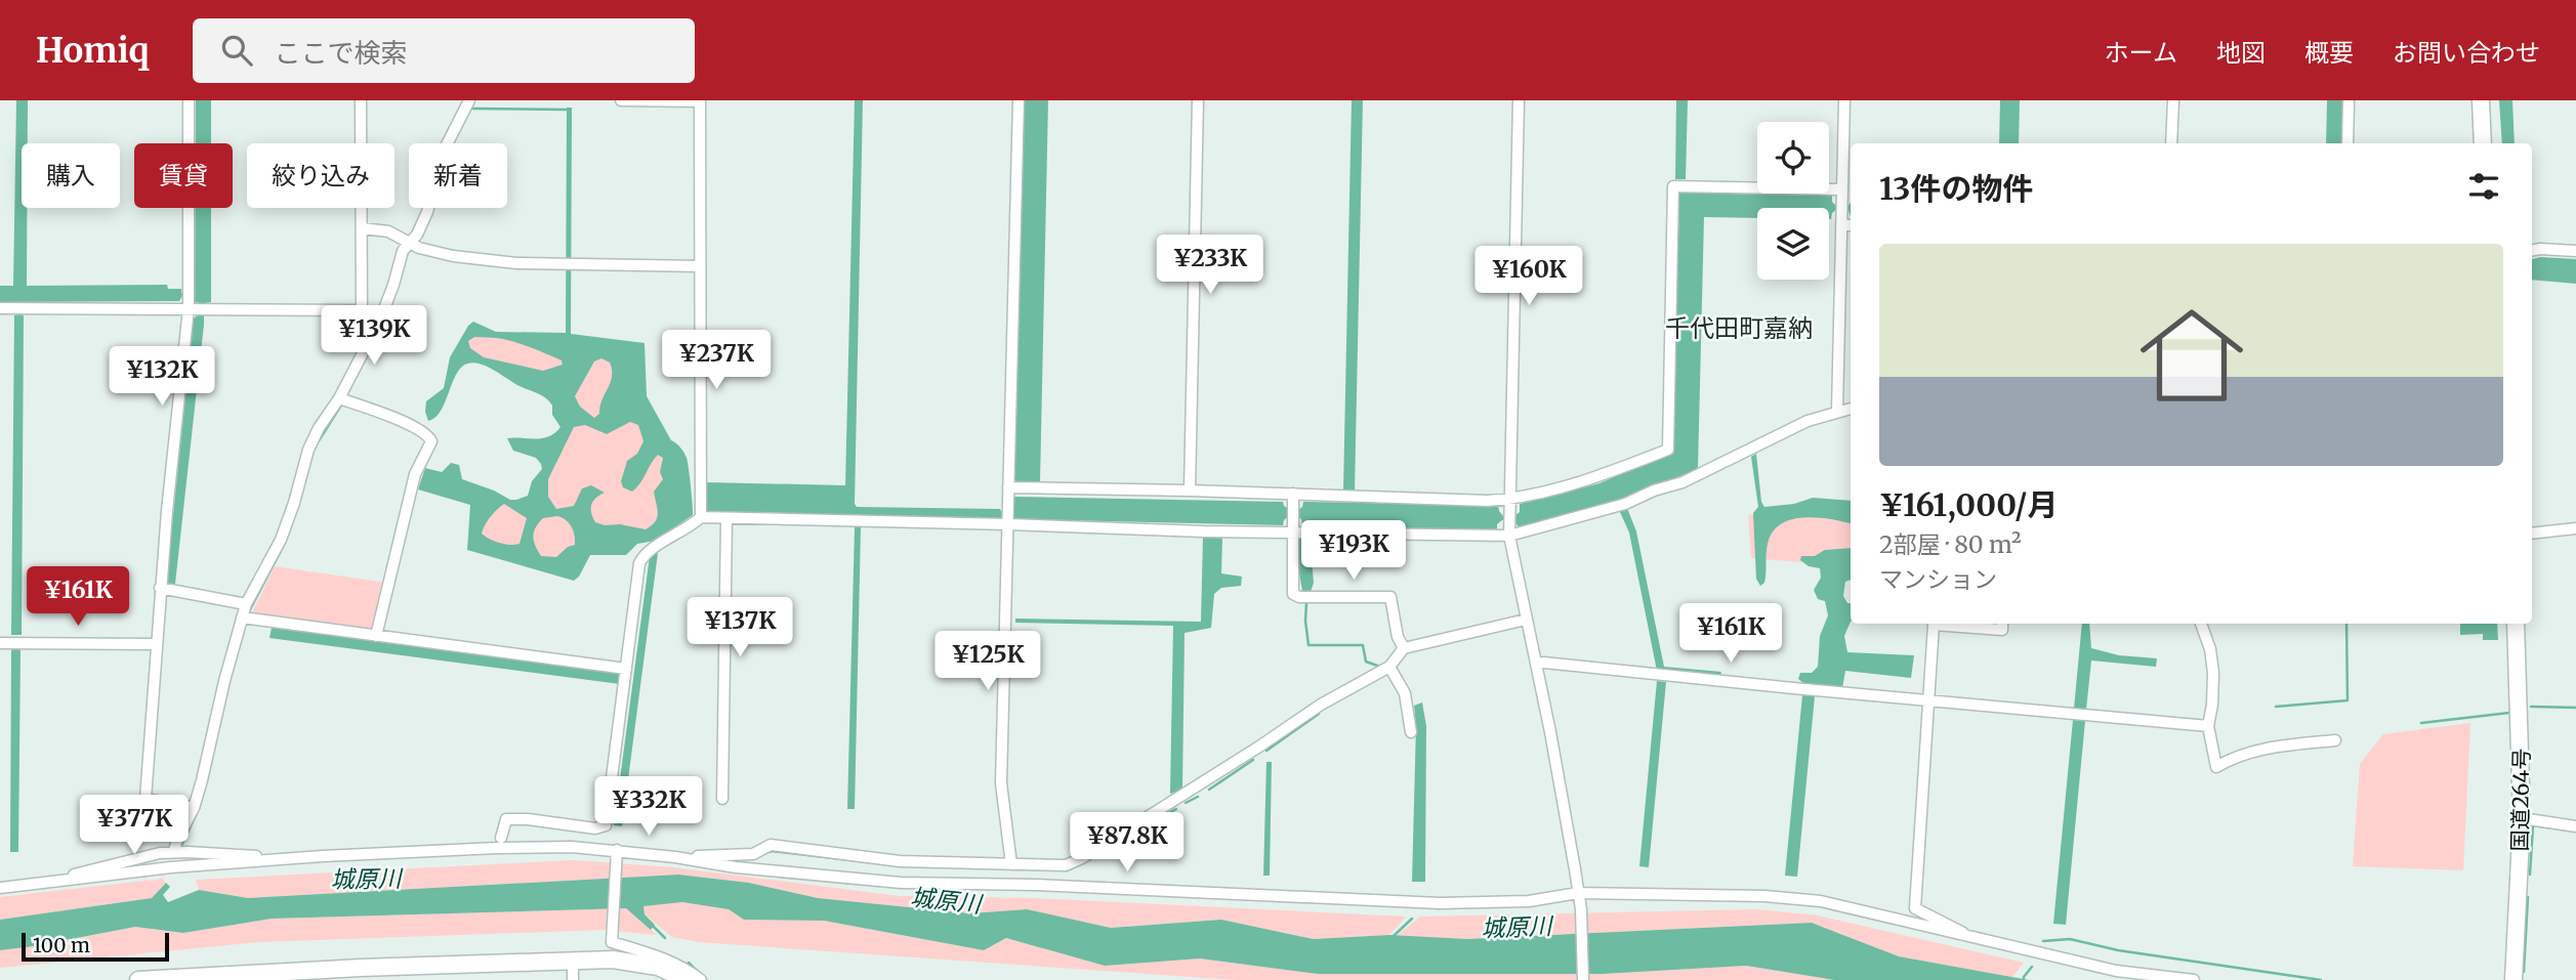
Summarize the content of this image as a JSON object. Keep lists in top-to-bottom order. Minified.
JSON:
{"streets":{"main road":["国道264号"]},"districts":["千代田町嘉納"],"water":["城原川"],"scale_bar":"100 m","page":{"header":"Homiq","search":"ここで検索","nav":["ホーム","地図","概要","お問い合わせ"],"chip":["購入","賃貸","絞り込み","新着"],"heading":"13件の物件","list":[{"name":"¥161,000/月","note":"2部屋 · 80 m² · マンション"}],"price":["¥233K","¥160K","¥139K","¥237K","¥132K","¥193K","¥161K","¥137K","¥161K","¥125K","¥332K","¥377K","¥87.8K"],"scale":"100 m"}}
